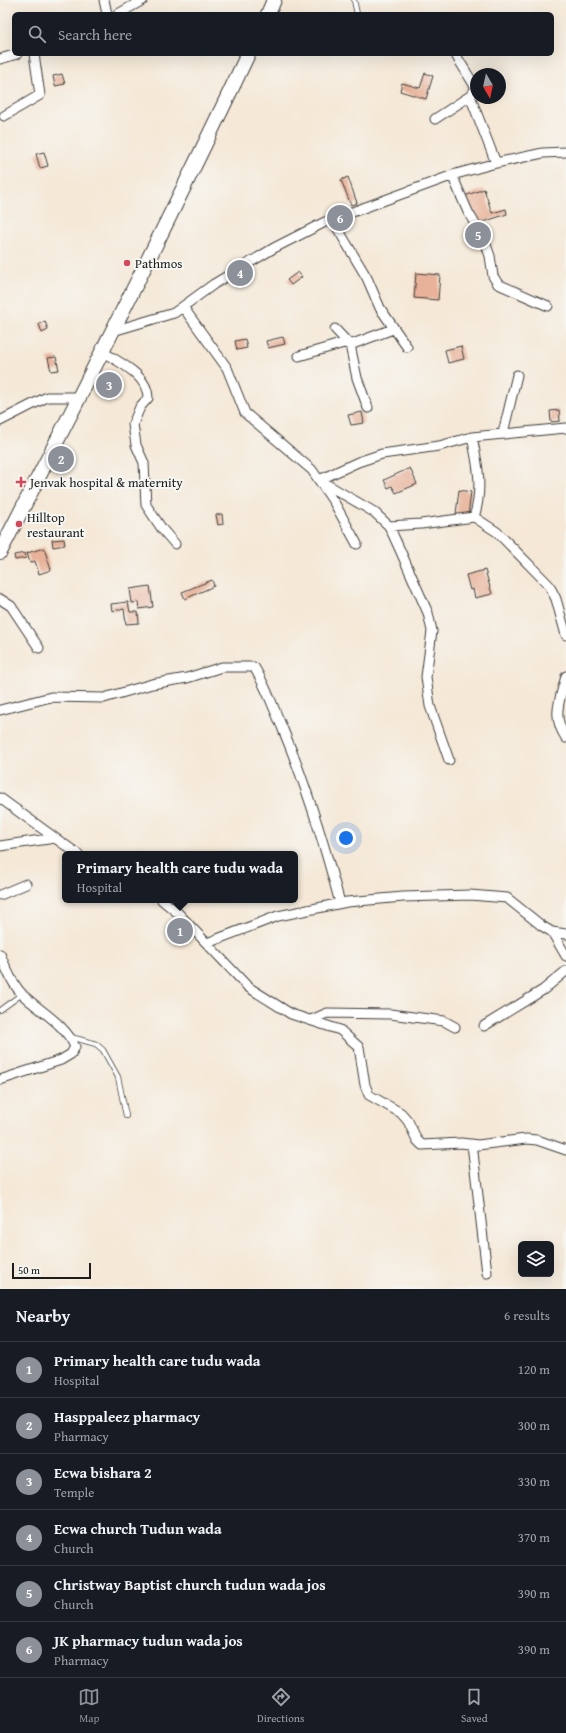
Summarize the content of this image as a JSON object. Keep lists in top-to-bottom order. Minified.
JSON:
{"places":{"other":["Pathmos","Hilltop restaurant"],"health":["Jenvak hospital & maternity"]},"scale_bar":"50 m","north":"bottom","page":{"search":"Search here","pins":["6","5","4","3","2","1"],"popup":["Primary health care tudu wada","Hospital"],"scale":"50 m","heading":["Nearby","6 results"],"list":[{"mark":"1","name":"Primary health care tudu wada","note":"Hospital","value":"120 m"},{"mark":"2","name":"Hasppaleez pharmacy","note":"Pharmacy","value":"300 m"},{"mark":"3","name":"Ecwa bishara 2","note":"Temple","value":"330 m"},{"mark":"4","name":"Ecwa church Tudun wada","note":"Church","value":"370 m"},{"mark":"5","name":"Christway Baptist church tudun wada jos","note":"Church","value":"390 m"},{"mark":"6","name":"JK pharmacy tudun wada jos","note":"Pharmacy","value":"390 m"}],"nav":["Map","Directions","Saved"]}}
